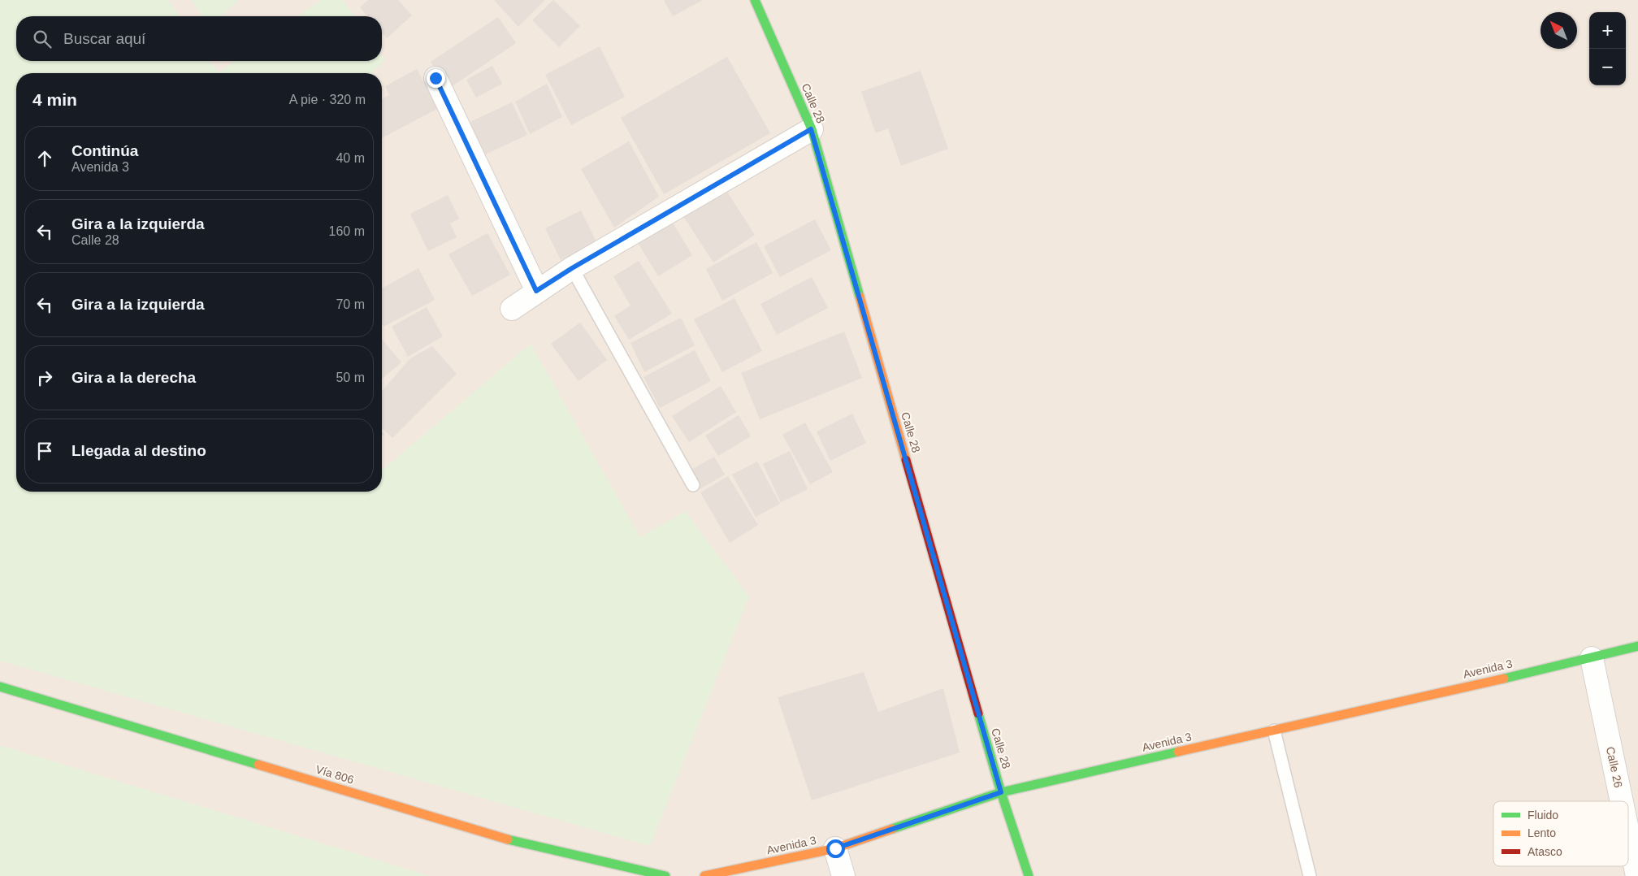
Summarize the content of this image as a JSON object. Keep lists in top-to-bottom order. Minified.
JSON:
{"streets":{"street":["Calle 28","Avenida 3","Calle 26","Vía 806"]},"crossings":[["Calle 28","Avenida 3"],["Avenida 3","Calle 26"]],"legend":["Fluido","Lento","Atasco"],"north":"top left","page":{"map_buttons":["+","−"],"search":"Buscar aquí","heading":["4 min","A pie · 320 m"],"list":[["Continúa","Avenida 3","40 m"],["Gira a la izquierda","Calle 28","160 m"],["Gira a la izquierda","70 m"],["Gira a la derecha","50 m"],"Llegada al destino"]}}
